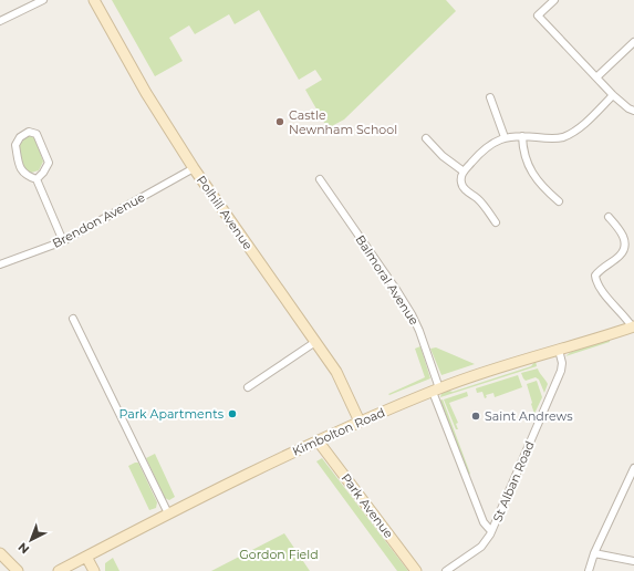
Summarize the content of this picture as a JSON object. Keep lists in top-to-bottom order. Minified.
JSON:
{"streets":{"street":["Polhill Avenue","Brendon Avenue","Balmoral Avenue","Kimbolton Road","St Alban Road","Park Avenue"]},"crossings":[["Polhill Avenue","Brendon Avenue"],["Polhill Avenue","Kimbolton Road"],["Balmoral Avenue","Kimbolton Road"],["Balmoral Avenue","St Alban Road"],["Kimbolton Road","St Alban Road"],["Kimbolton Road","Park Avenue"]],"parks":["Gordon Field"],"places":["Castle Newnham School","Park Apartments","Saint Andrews"],"north":"bottom left"}
